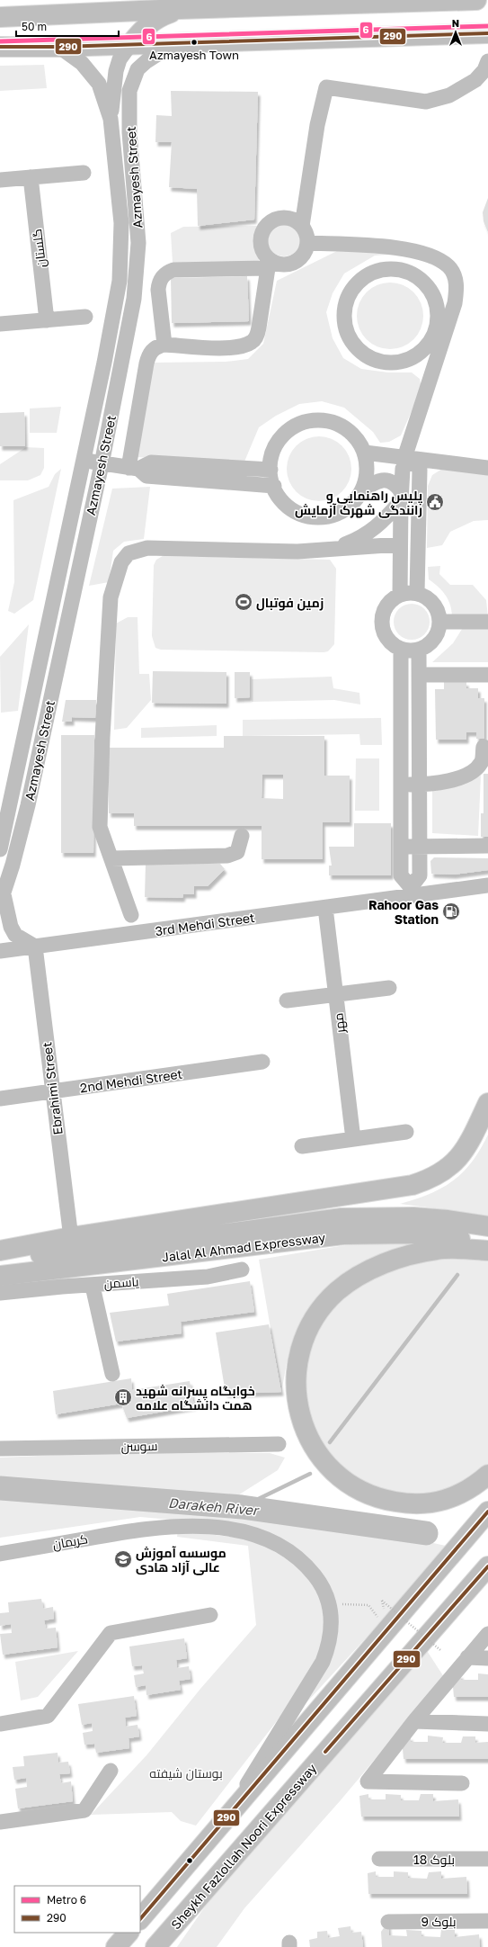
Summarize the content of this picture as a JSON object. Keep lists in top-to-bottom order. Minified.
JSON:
{"streets":{"main road":["Jalal Al Ahmad Expressway","Sheykh Fazlollah Noori Expressway"],"street":["Azmayesh Street","گلستان","3rd Mehdi Street","مهر","2nd Mehdi Street","Ebrahimi Street","یاسمن","سوسن","کریمان","بلوک 18","بلوک 9"]},"crossings":[["3rd Mehdi Street","مهر"],["3rd Mehdi Street","Ebrahimi Street"],["2nd Mehdi Street","Ebrahimi Street"]],"water":["Darakeh River"],"parks":["بوستان شیفته"],"places":{"other":["Azmayesh Town"],"public building":["پلیس راهنمایی و رانندگی شهرک آزمایش"],"sports":["زمین فوتبال"],"fuel station":["Rahoor Gas Station"],"building":["خوابگاه پسرانه شهید همت دانشگاه علامه"],"school or university":["موسسه آموزش عالی آزاد هادی"]},"lines":["metro line 6","transit line 290"],"legend":["Metro 6","290"],"scale_bar":"50 m","north":"top"}
